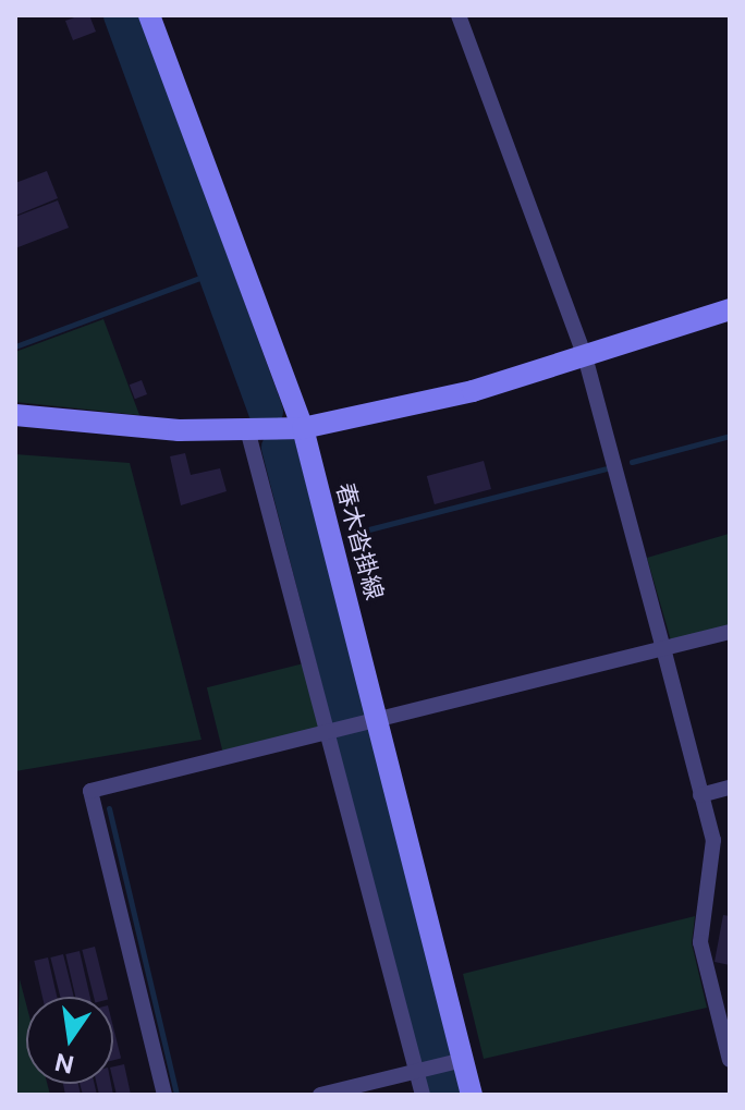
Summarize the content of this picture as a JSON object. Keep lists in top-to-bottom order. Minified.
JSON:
{"streets":{"main road":["春木沓掛線"]},"north":"bottom"}
